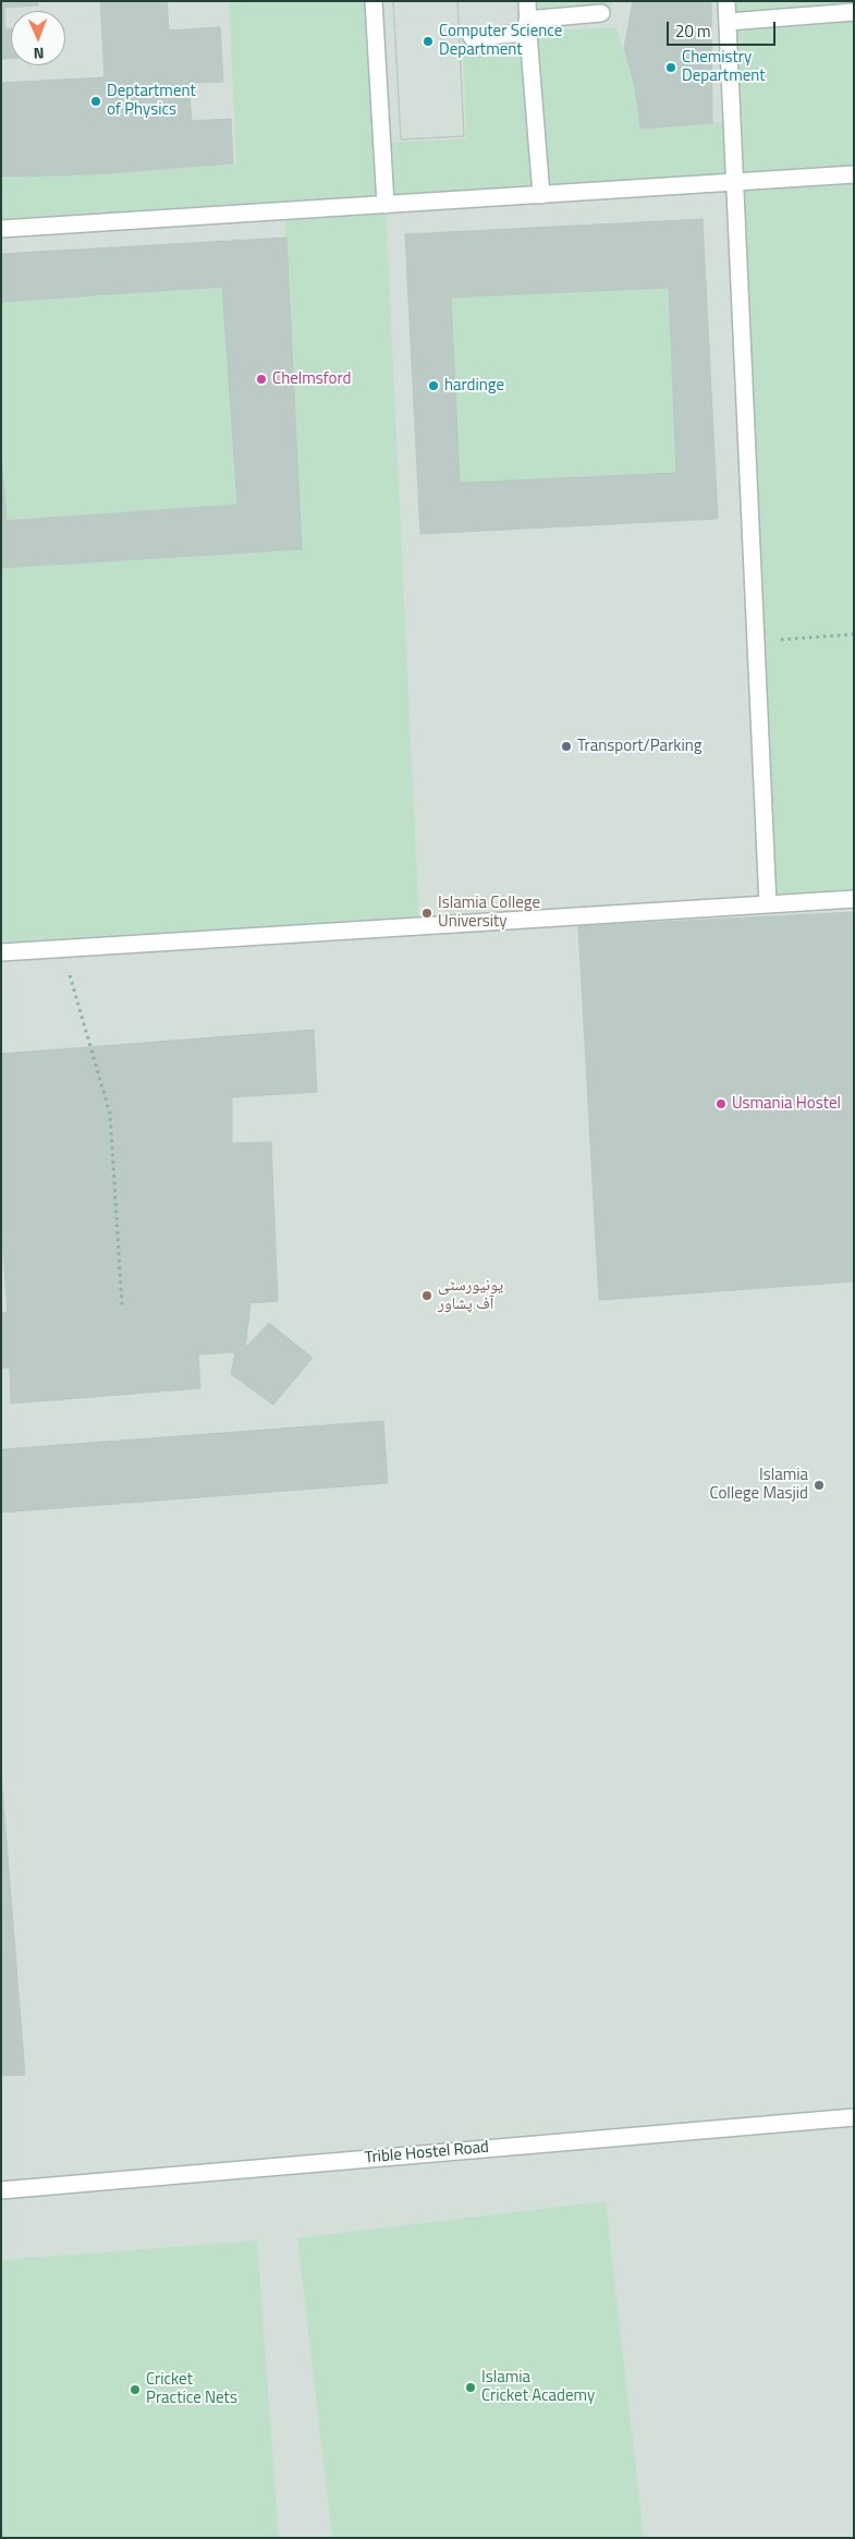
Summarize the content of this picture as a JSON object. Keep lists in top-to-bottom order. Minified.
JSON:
{"streets":{"street":["Trible Hostel Road"]},"places":["Computer Science Department","Chemistry Department","Deptartment of Physics","Chelmsford","hardinge","Transport/Parking","Islamia College University","Usmania Hostel","یونیورسٹی آف پشاور","Islamia College Masjid","Islamia Cricket Academy","Cricket Practice Nets"],"scale_bar":"20 m","north":"bottom"}
